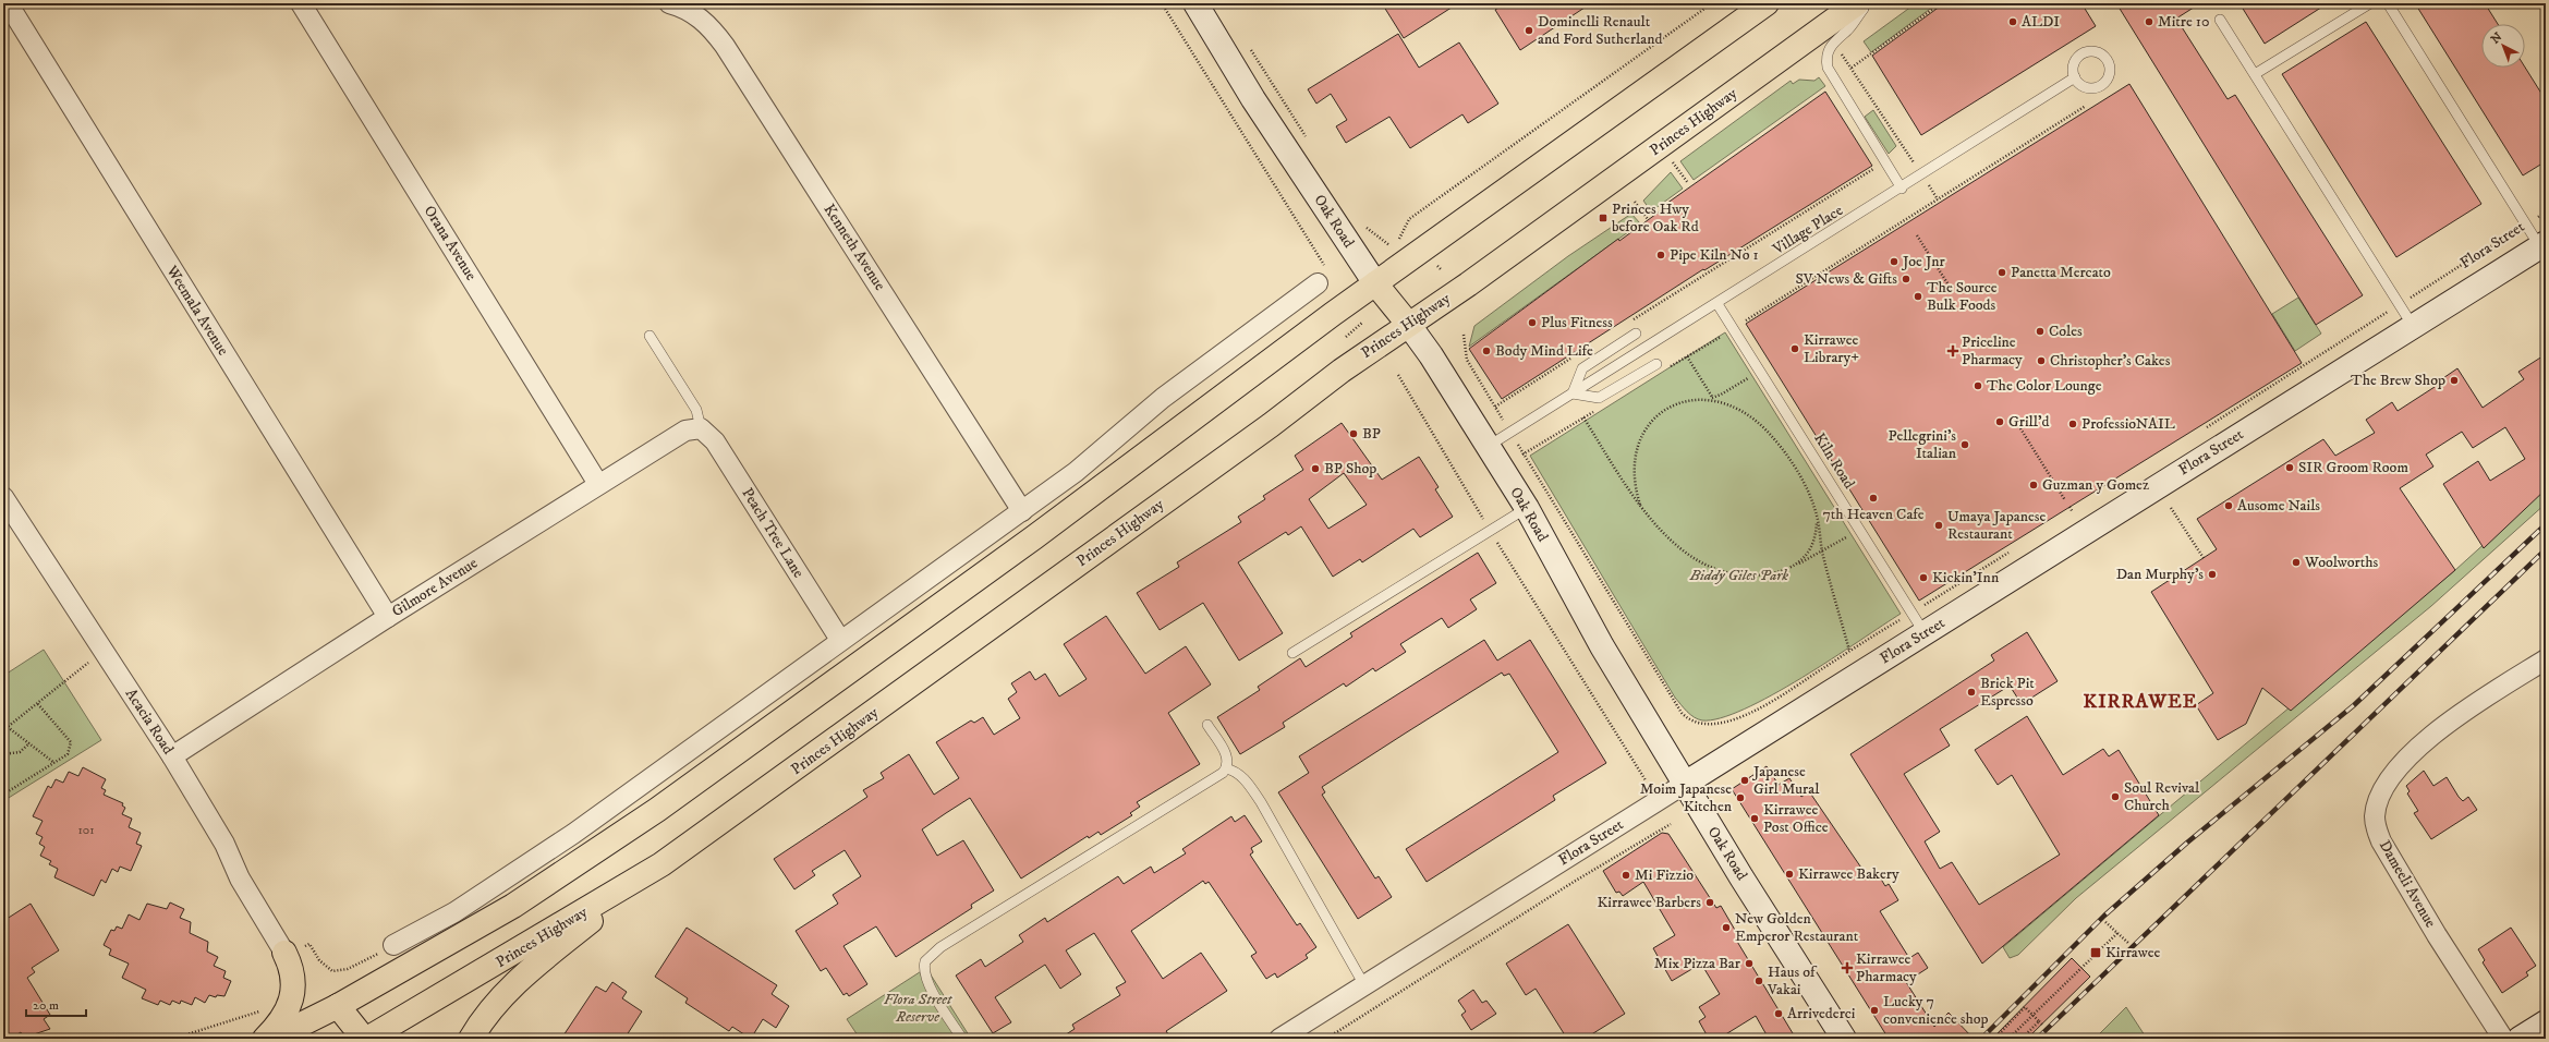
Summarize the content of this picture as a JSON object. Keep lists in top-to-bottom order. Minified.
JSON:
{"streets":{"main road":["Princes Highway","Oak Road"],"street":["Orana Avenue","Flora Street","Kenneth Avenue","Weemala Avenue","Peach Tree Lane","Gilmore Avenue","Acacia Road","Dameeli Avenue"],"lane":["Village Place","Kiln Road"]},"crossings":[["Princes Highway","Oak Road"],["Oak Road","Village Place"],["Oak Road","Flora Street"],["Village Place","Kiln Road"],["Orana Avenue","Gilmore Avenue"],["Flora Street","Kiln Road"],["Weemala Avenue","Gilmore Avenue"],["Peach Tree Lane","Gilmore Avenue"],["Gilmore Avenue","Acacia Road"]],"districts":["KIRRAWEE"],"parks":["Biddy Giles Park","Flora Street Reserve"],"places":{"other":["ALDI","Mitre 10","Dominelli Renault and Ford Sutherland","Pipe Kiln No 1","Joe Jnr","Panetta Mercato","SV News & Gifts","The Source Bulk Foods","Plus Fitness","Coles","Kirrawee Library+","Body Mind Life","Christopher's Cakes","The Brew Shop","The Color Lounge","Grill'd","ProfessioNAIL","BP","Pellegrini's Italian","SIR Groom Room","BP Shop","Guzman y Gomez","7th Heaven Cafe","Ausome Nails","Umaya Japanese Restaurant","Woolworths","Dan Murphy's","Kickin'Inn","Brick Pit Espresso","Japanese Girl Mural","Soul Revival Church","Moim Japanese Kitchen","Kirrawee Post Office","Kirrawee Bakery","Mi Fizzio","Kirrawee Barbers","New Golden Emperor Restaurant","Mix Pizza Bar","Haus of Vakai","Lucky 7 convenience shop","Arrivederci"],"transit":["Princes Hwy before Oak Rd","Kirrawee"],"health":["Priceline Pharmacy","Kirrawee Pharmacy"]},"house_numbers":["101"],"scale_bar":"20 m","north":"top left"}
